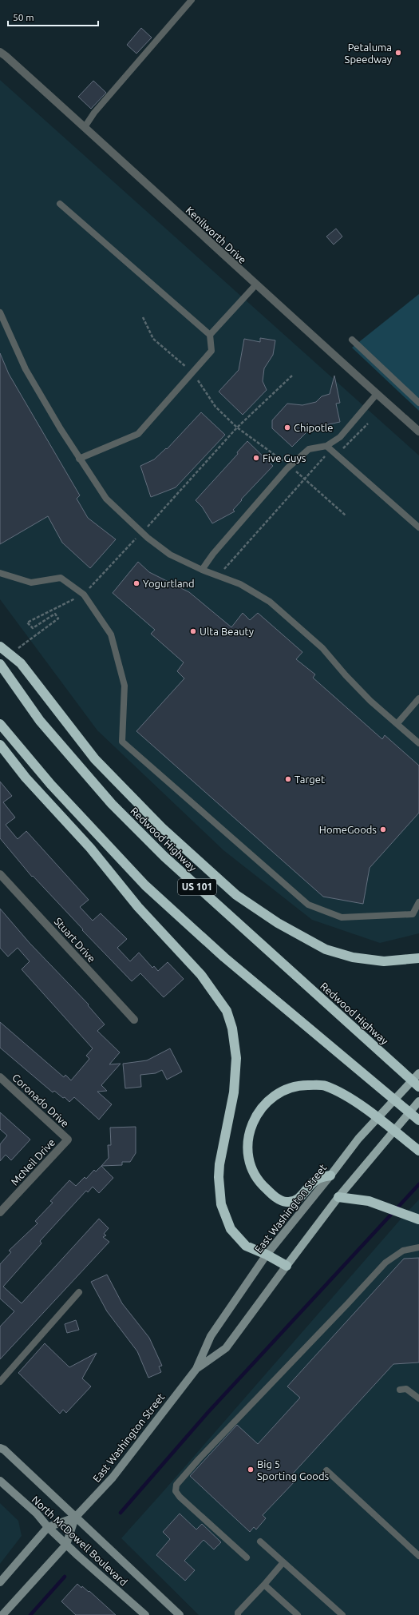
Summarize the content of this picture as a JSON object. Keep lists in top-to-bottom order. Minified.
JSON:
{"streets":{"highway":["Redwood Highway","US 101"],"main road":["East Washington Street","North McDowell Boulevard"],"street":["Kenilworth Drive","Stuart Drive","Coronado Drive","McNeil Drive"]},"crossings":[["Coronado Drive","McNeil Drive"],["East Washington Street","North McDowell Boulevard"]],"places":["Petaluma Speedway","Chipotle","Five Guys","Yogurtland","Ulta Beauty","Target","HomeGoods","Big 5 Sporting Goods"],"scale_bar":"50 m"}
